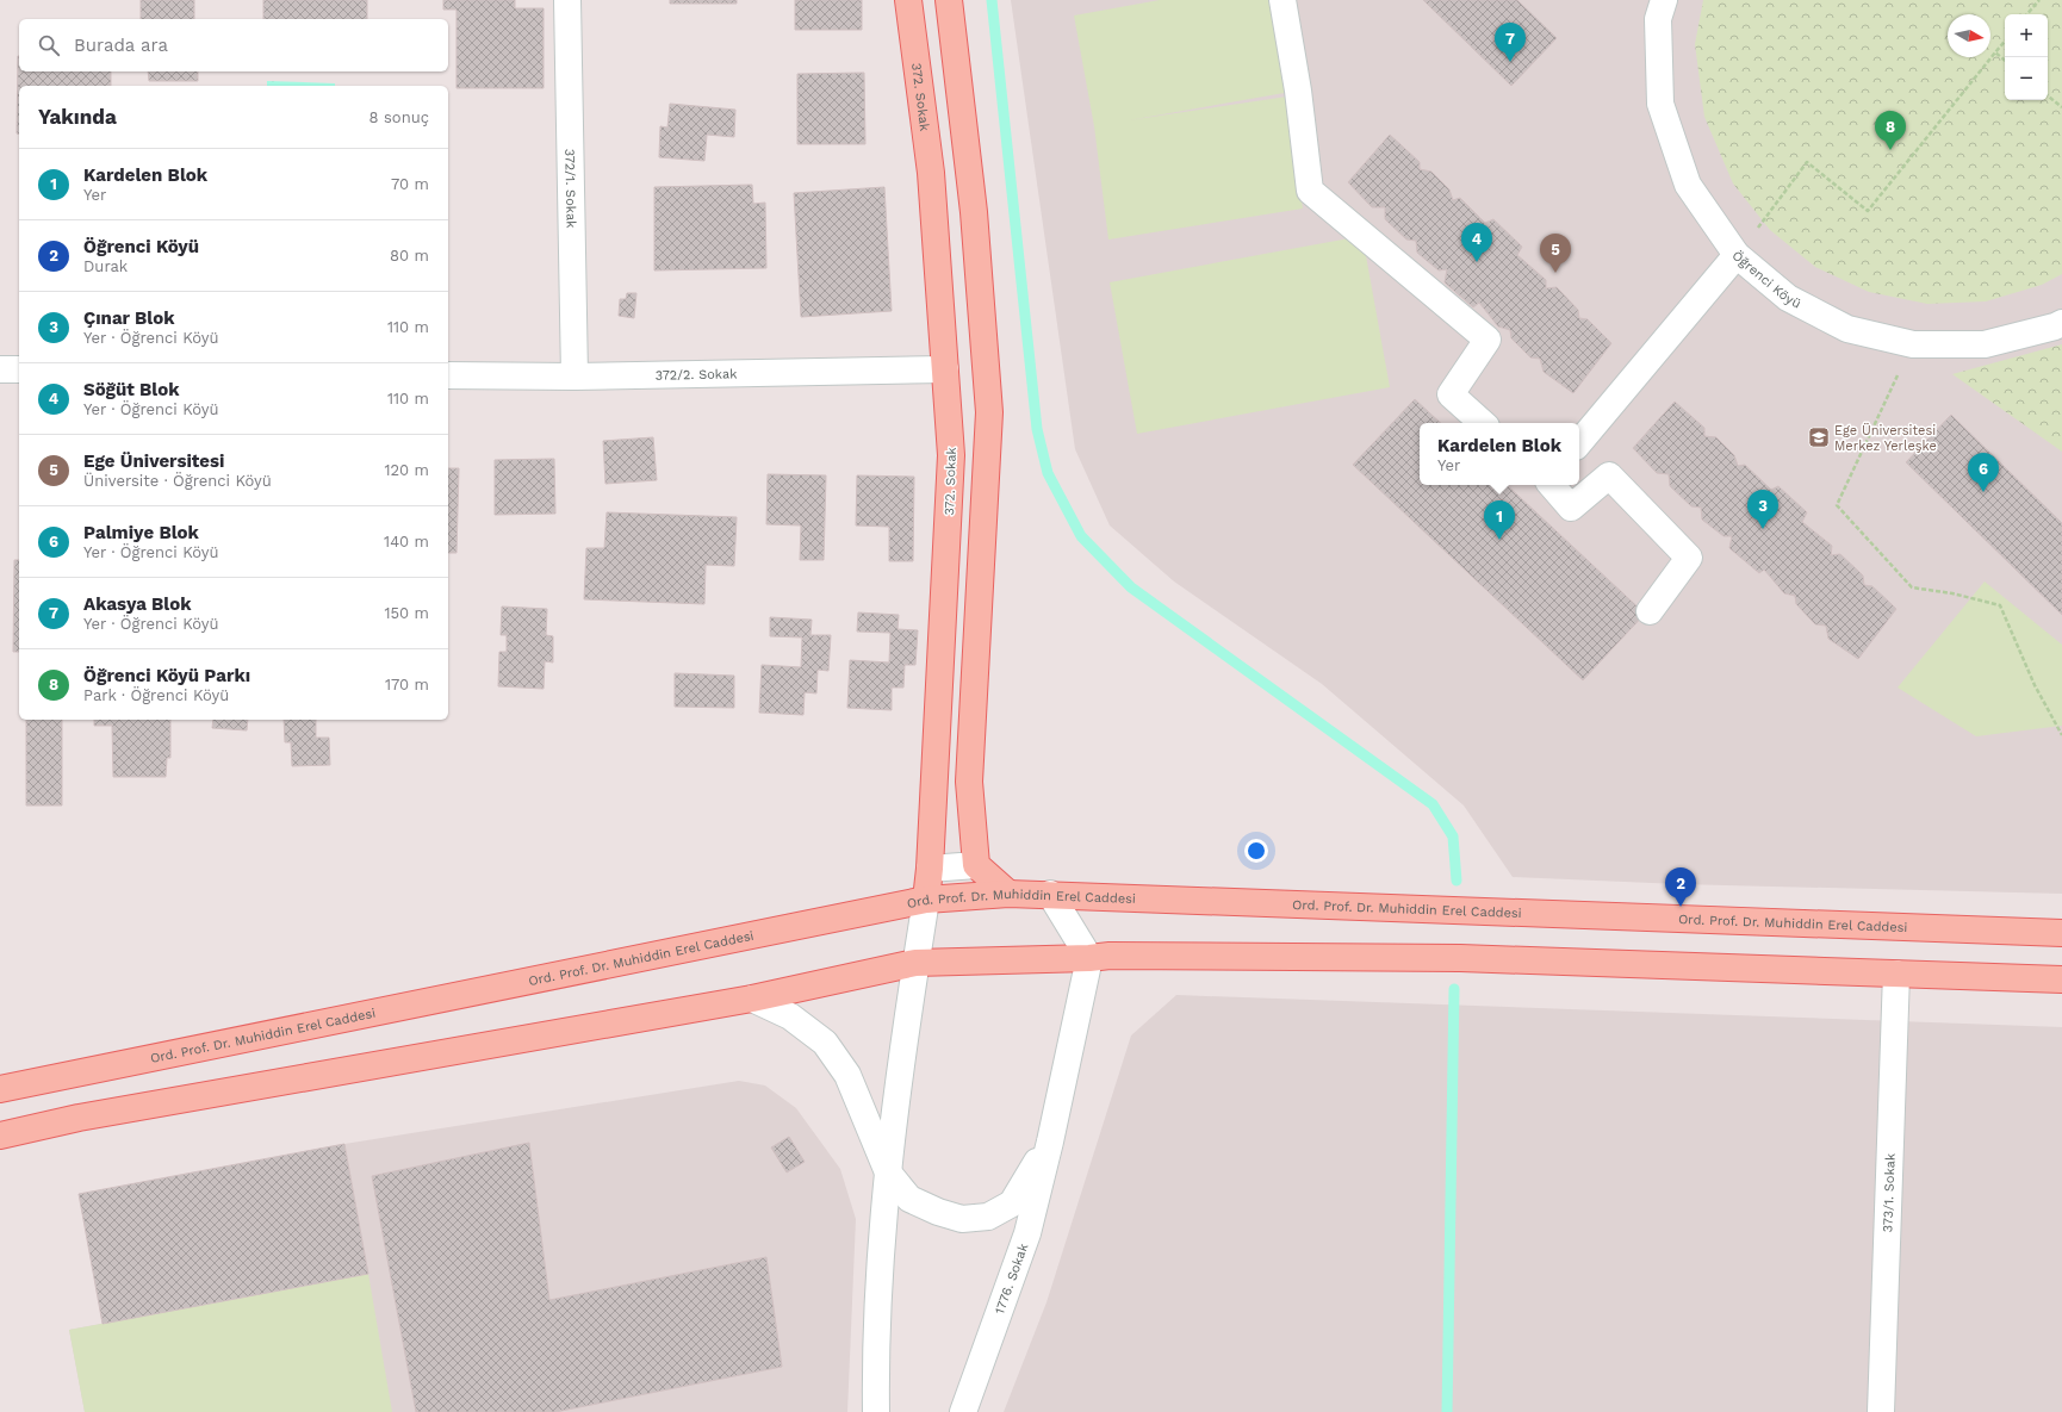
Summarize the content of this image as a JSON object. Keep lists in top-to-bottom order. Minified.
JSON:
{"streets":{"main road":["372. Sokak","Ord. Prof. Dr. Muhiddin Erel Caddesi"],"street":["372/1. Sokak","Öğrenci Köyü","372/2. Sokak","373/1. Sokak","1776. Sokak"]},"crossings":[["372. Sokak","372/2. Sokak"],["372. Sokak","Ord. Prof. Dr. Muhiddin Erel Caddesi"],["372. Sokak","1776. Sokak"],["372/1. Sokak","372/2. Sokak"]],"places":{"school or university":["Ege Üniversitesi Merkez Yerleşke"]},"north":"right","page":{"map_buttons":["+","−"],"search":"Burada ara","pins":["7","8","4","5","6","3","1","2"],"heading":["Yakında","8 sonuç"],"list":[{"mark":"1","name":"Kardelen Blok","note":"Yer","value":"70 m"},{"mark":"2","name":"Öğrenci Köyü","note":"Durak","value":"80 m"},{"mark":"3","name":"Çınar Blok","note":"Yer · Öğrenci Köyü","value":"110 m"},{"mark":"4","name":"Söğüt Blok","note":"Yer · Öğrenci Köyü","value":"110 m"},{"mark":"5","name":"Ege Üniversitesi","note":"Üniversite · Öğrenci Köyü","value":"120 m"},{"mark":"6","name":"Palmiye Blok","note":"Yer · Öğrenci Köyü","value":"140 m"},{"mark":"7","name":"Akasya Blok","note":"Yer · Öğrenci Köyü","value":"150 m"},{"mark":"8","name":"Öğrenci Köyü Parkı","note":"Park · Öğrenci Köyü","value":"170 m"}],"popup":["Kardelen Blok","Yer"]}}
